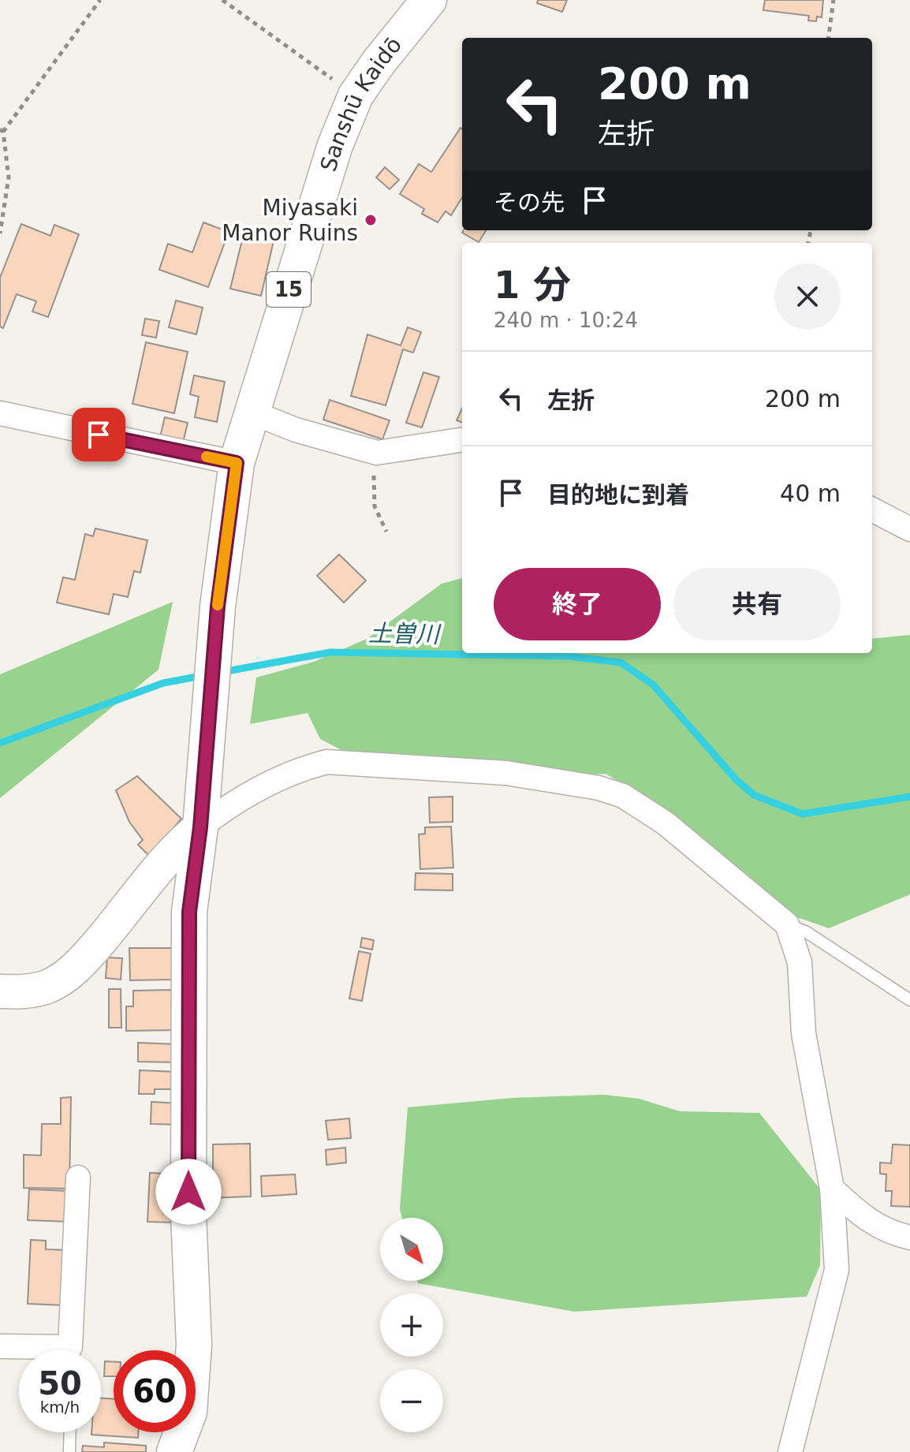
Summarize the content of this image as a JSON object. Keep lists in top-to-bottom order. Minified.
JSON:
{"streets":{"main road":["Sanshū Kaidō","15"]},"water":["土曽川"],"places":["Miyasaki Manor Ruins"],"north":"bottom right","page":{"turn":["200 m","左折"],"then":"その先","heading":["1 分","240 m · 10:24"],"list":[{"name":"左折","value":"200 m"},{"name":"目的地に到着","value":"40 m"}],"buttons":["終了","共有"],"map_buttons":["+","−"],"speed":"50 km/h","limit":"60"}}
